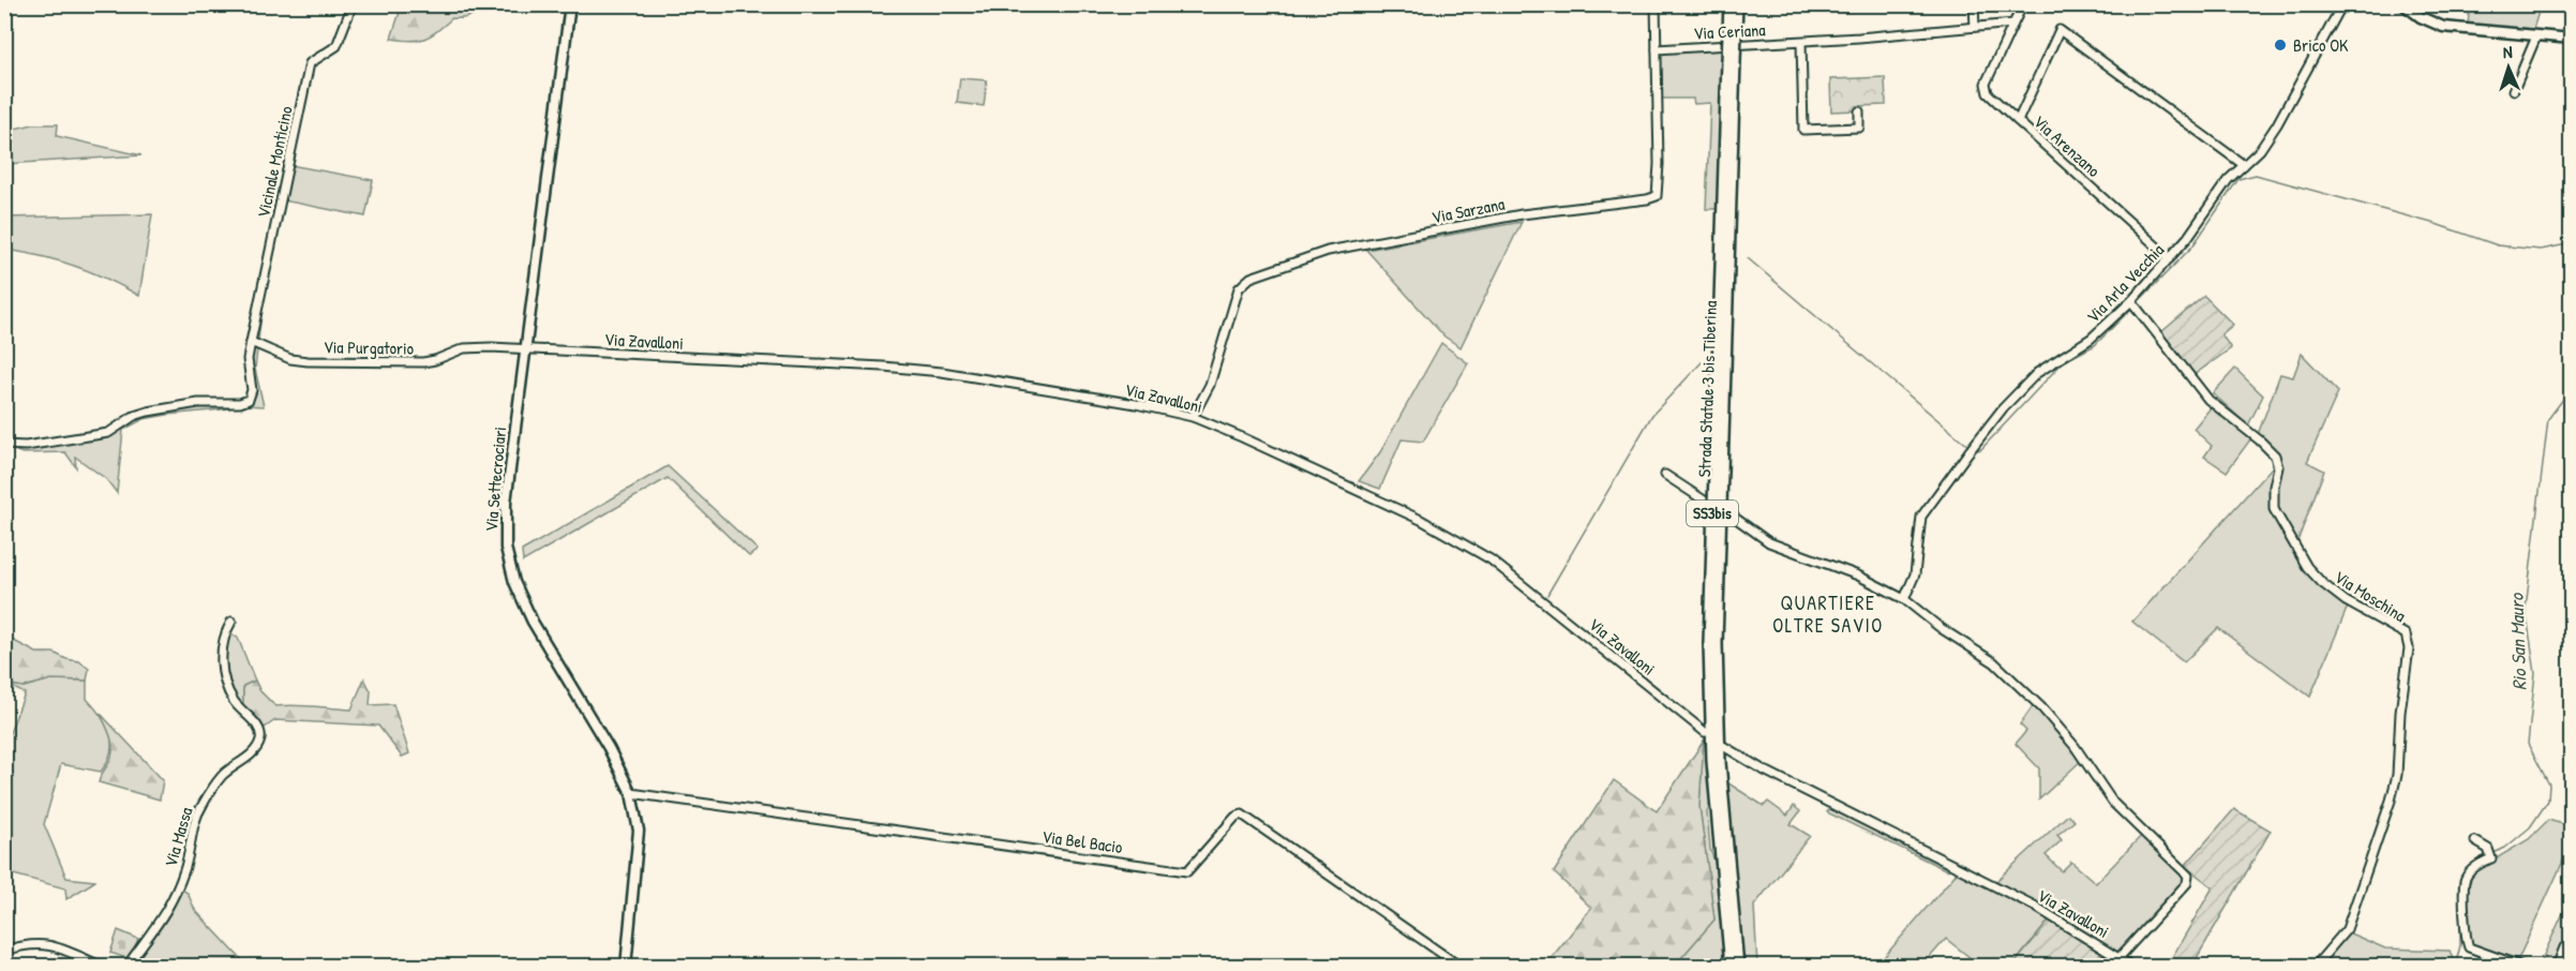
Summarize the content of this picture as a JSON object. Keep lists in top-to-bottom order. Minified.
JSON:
{"streets":{"highway":["Strada Statale 3 bis Tiberina","SS3bis"],"main road":["Via Settecrociari"],"street":["Via Ceriana","Via Arenzano","Vicinale Monticino","Via Sarzana","Via Arla Vecchia","Via Zavalloni","Via Purgatorio","Via Moschina","Via Massa","Via Bel Bacio"]},"crossings":[["Via Ceriana","Via Sarzana"],["Via Arenzano","Via Arla Vecchia"],["Vicinale Monticino","Via Purgatorio"],["Via Sarzana","Via Zavalloni"],["Via Arla Vecchia","Via Moschina"],["Via Zavalloni","Via Purgatorio"],["Via Zavalloni","Via Settecrociari"],["Via Purgatorio","Via Settecrociari"],["Via Settecrociari","Via Bel Bacio"]],"districts":["QUARTIERE OLTRE SAVIO"],"water":["Rio San Mauro"],"places":["Brico OK"],"north":"top"}
